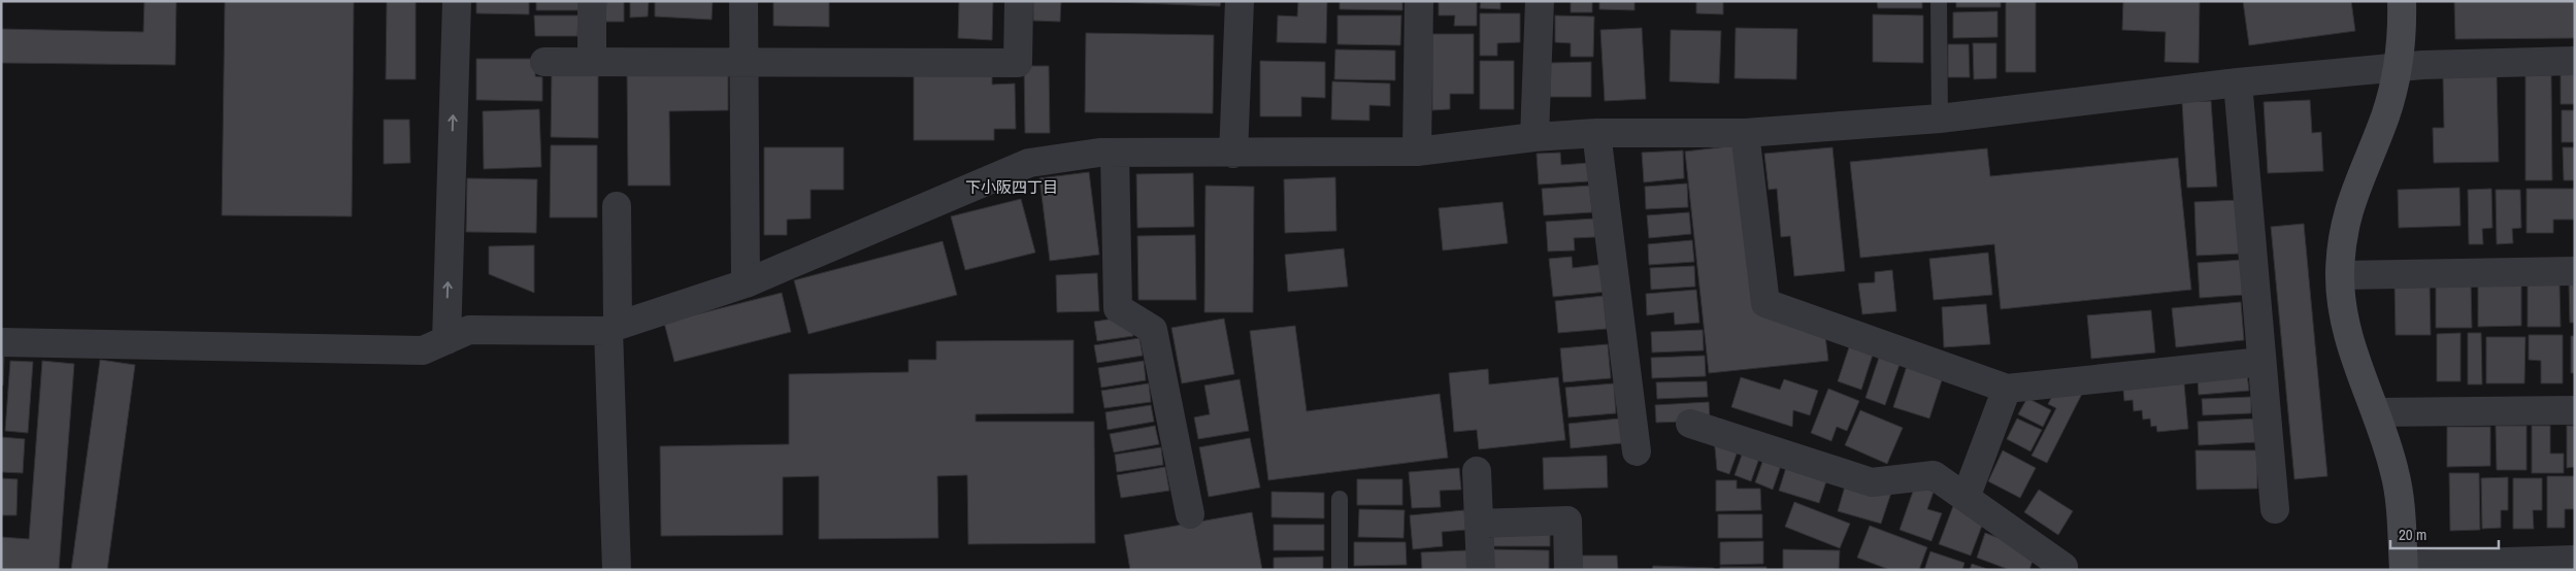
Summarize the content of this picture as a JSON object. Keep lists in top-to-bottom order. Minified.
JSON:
{"districts":["下小阪四丁目"],"scale_bar":"20 m"}
